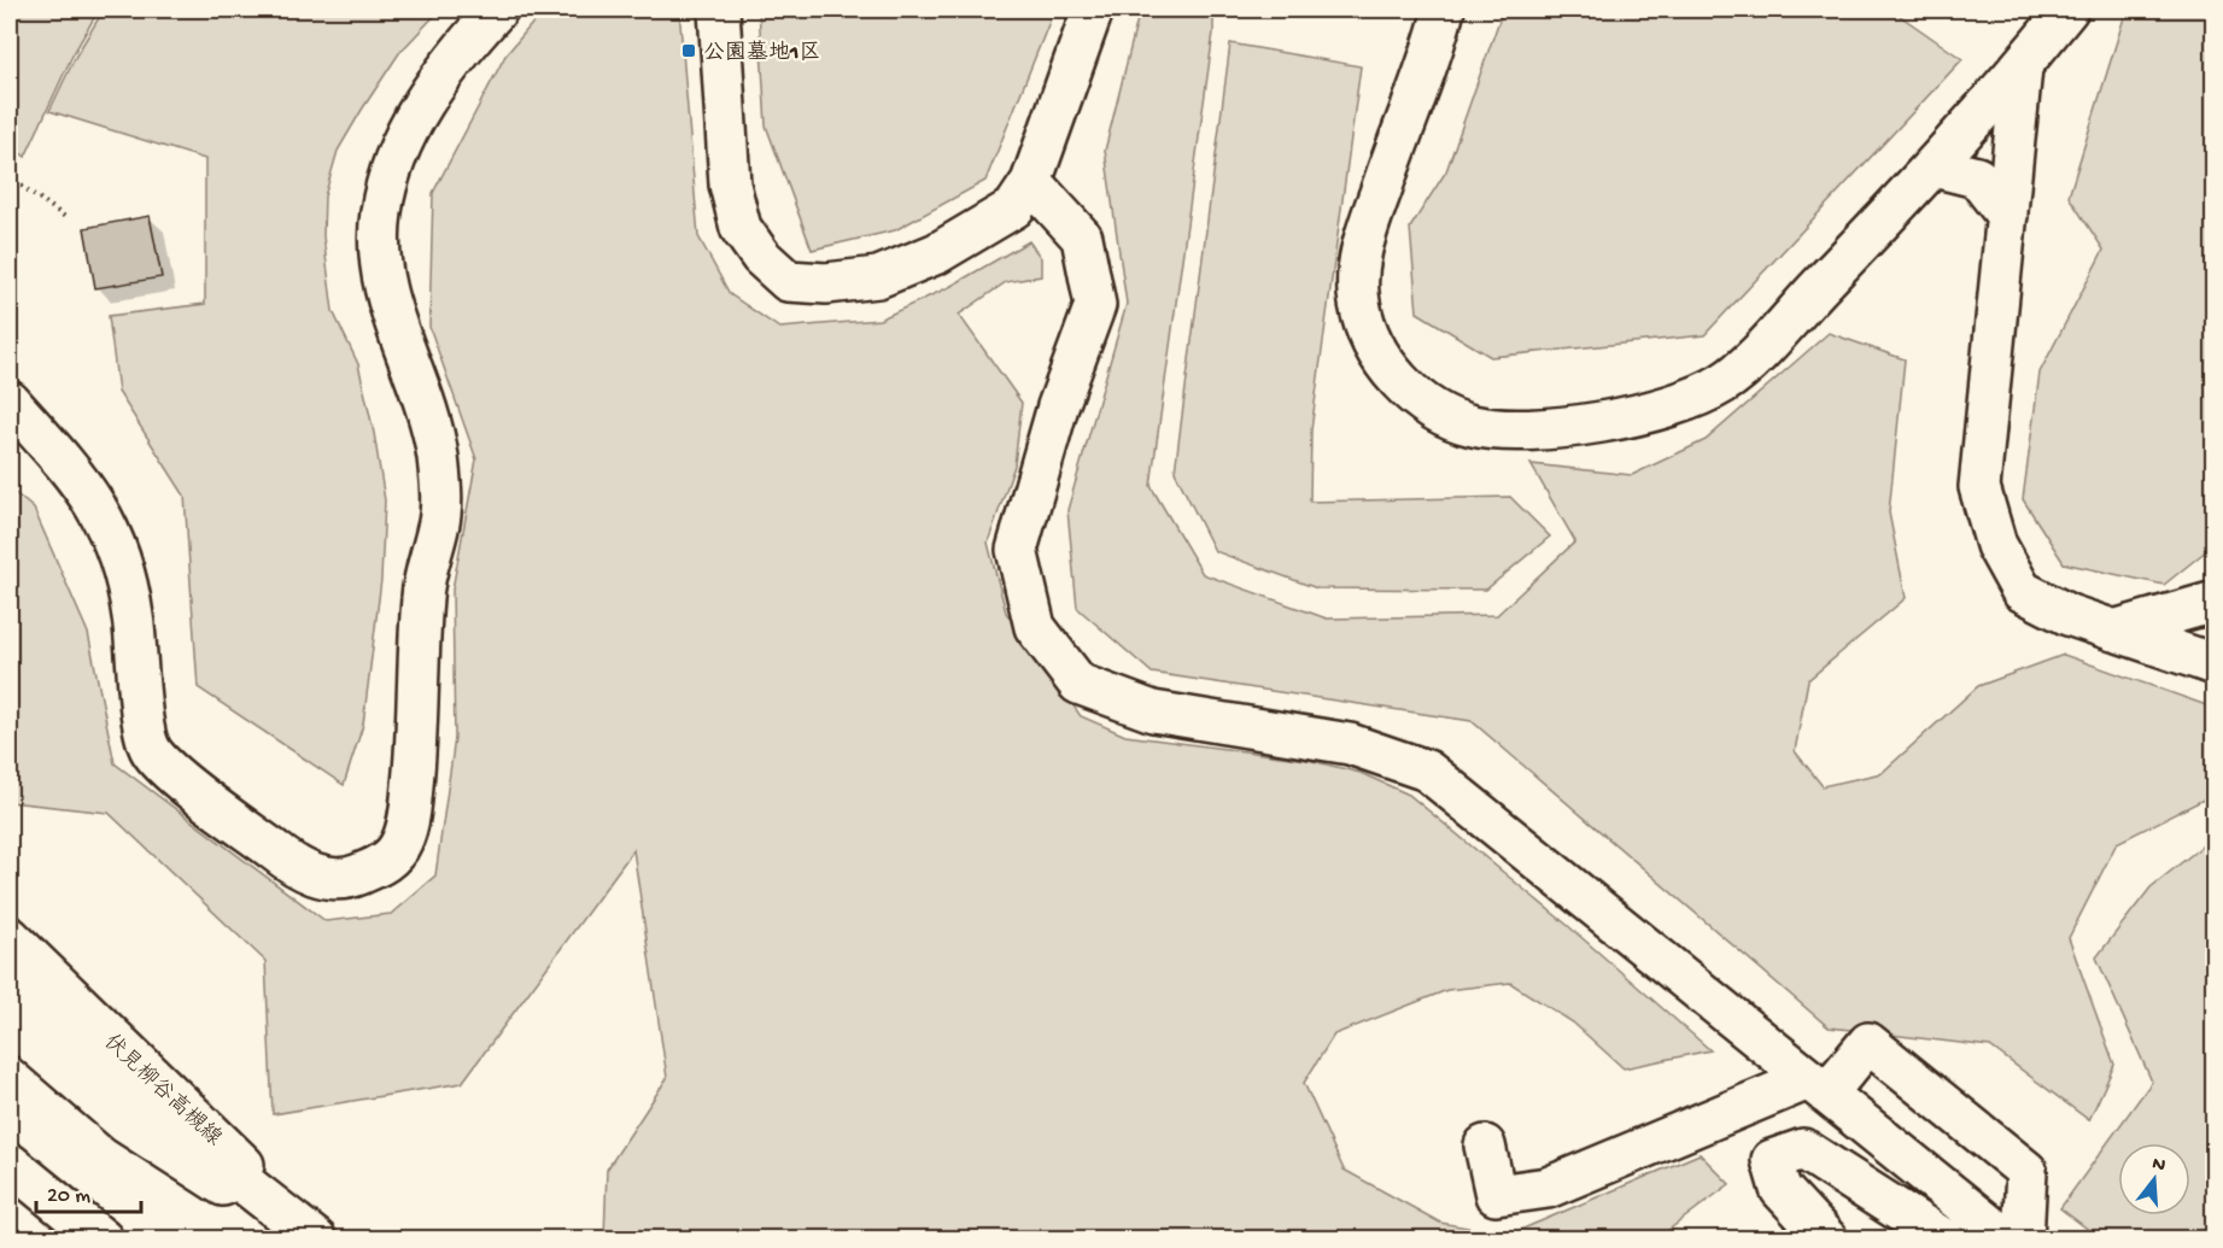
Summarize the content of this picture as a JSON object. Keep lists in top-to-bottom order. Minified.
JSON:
{"streets":{"main road":["伏見柳谷高槻線"]},"places":{"transit":["公園墓地1区"]},"scale_bar":"20 m","north":"top"}
